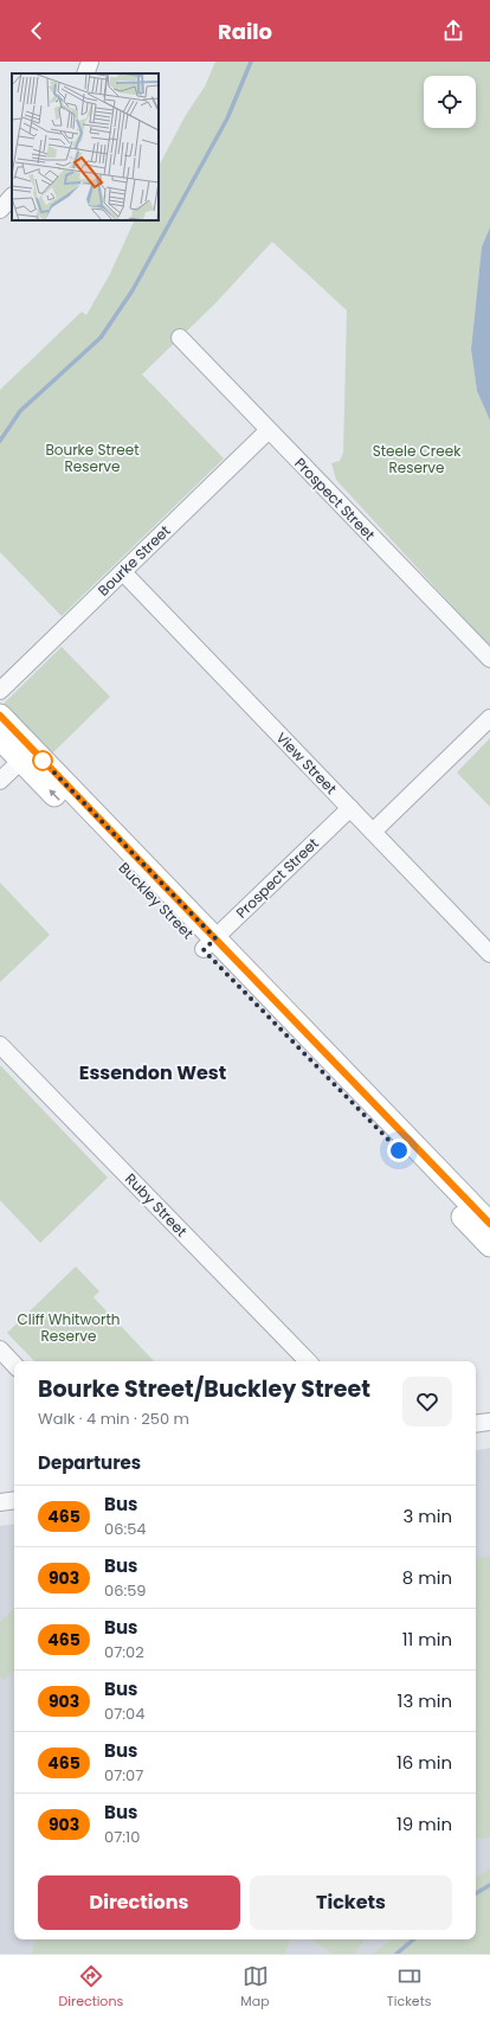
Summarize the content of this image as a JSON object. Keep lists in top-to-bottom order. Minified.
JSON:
{"streets":{"main road":["Buckley Street"],"street":["Prospect Street","Bourke Street","View Street","Ruby Street"]},"crossings":[["Prospect Street","Bourke Street"],["Prospect Street","View Street"],["Prospect Street","Buckley Street"],["Bourke Street","View Street"]],"districts":["Essendon West"],"parks":["Bourke Street Reserve","Steele Creek Reserve","Cliff Whitworth Reserve"],"lines":["bus line 465"],"page":{"header":"Railo","heading":[["Bourke Street/Buckley Street","Walk · 4 min · 250 m"],"Departures"],"list":[{"mark":"465","name":"Bus","note":"06:54","value":"3 min"},{"mark":"903","name":"Bus","note":"06:59","value":"8 min"},{"mark":"465","name":"Bus","note":"07:02","value":"11 min"},{"mark":"903","name":"Bus","note":"07:04","value":"13 min"},{"mark":"465","name":"Bus","note":"07:07","value":"16 min"},{"mark":"903","name":"Bus","note":"07:10","value":"19 min"}],"buttons":["Directions","Tickets"],"tabs":["Directions","Map","Tickets"]}}
